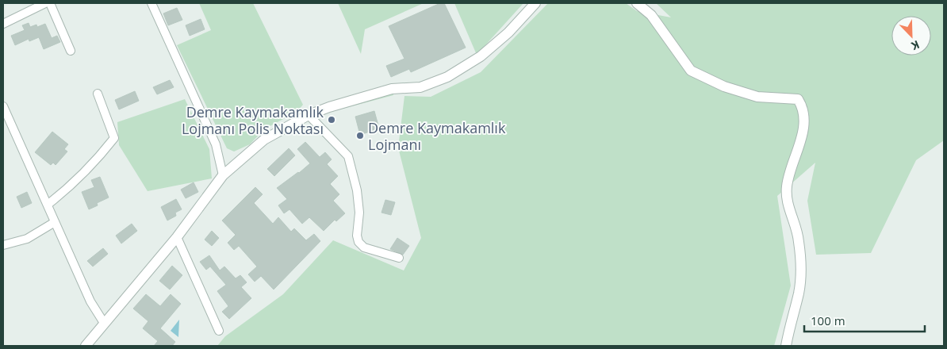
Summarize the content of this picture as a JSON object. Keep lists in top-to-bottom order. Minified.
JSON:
{"places":["Demre Kaymakamlık Lojmanı Polis Noktası","Demre Kaymakamlık Lojmanı"],"scale_bar":"100 m","north":"bottom right"}
